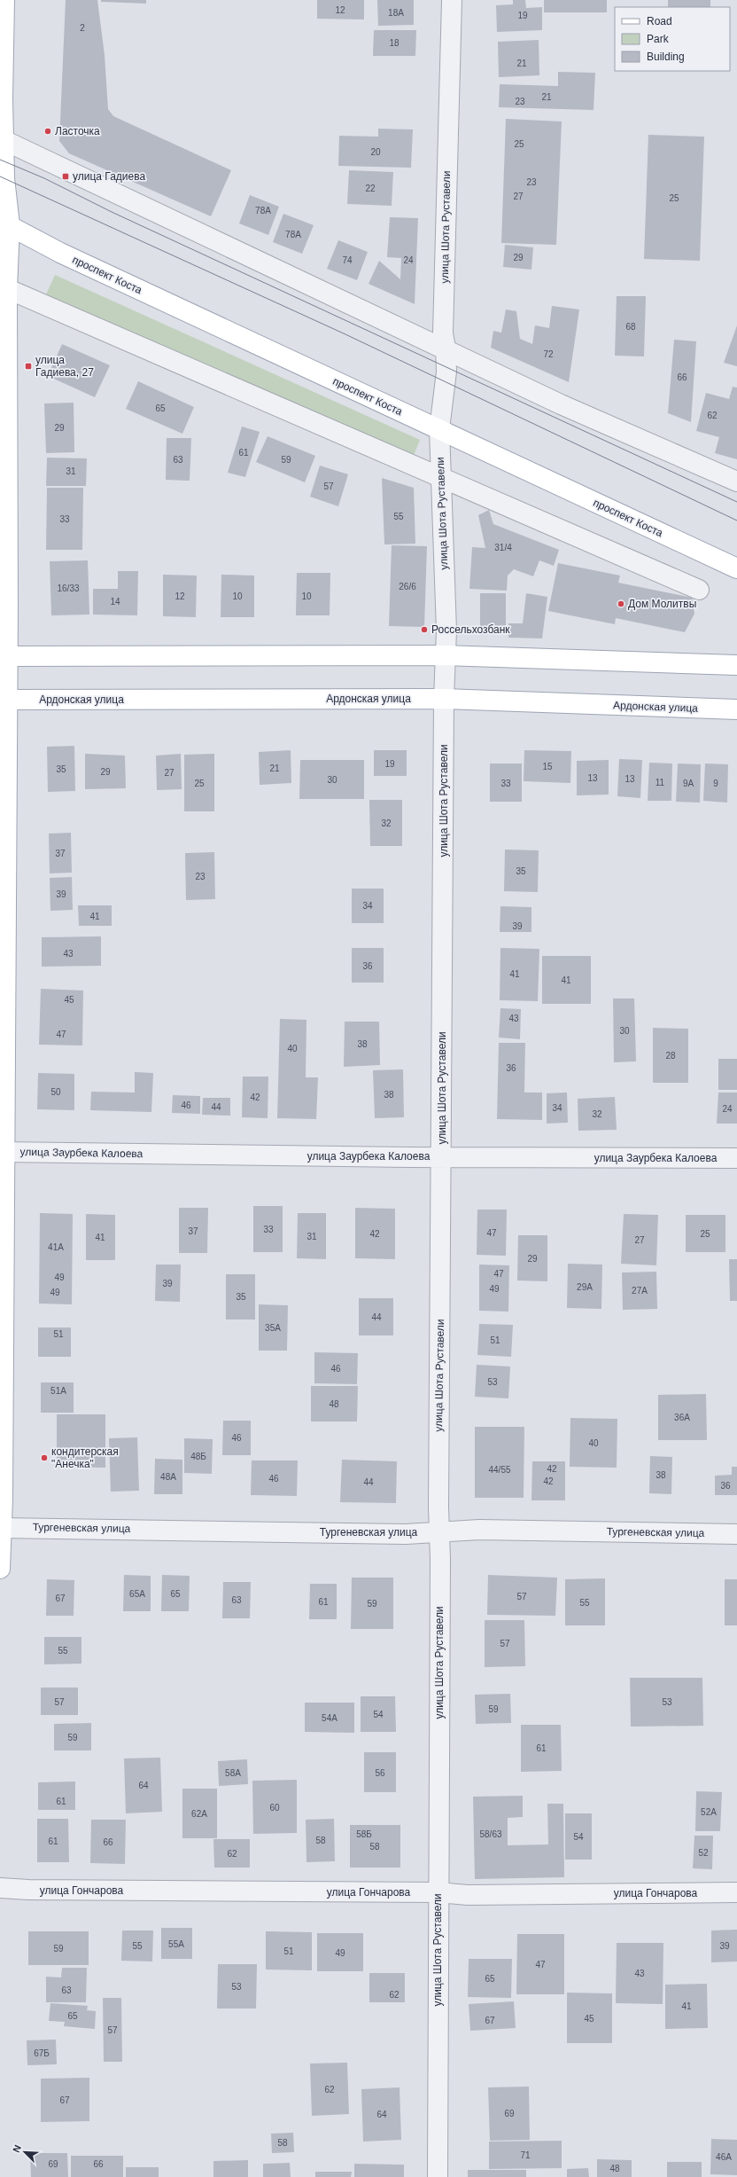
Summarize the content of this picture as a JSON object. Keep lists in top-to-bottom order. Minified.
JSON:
{"streets":{"main road":["проспект Коста","Ардонская улица"],"street":["улица Шота Руставели","улица Заурбека Калоева","Тургеневская улица","улица Гончарова"]},"crossings":[["улица Шота Руставели","проспект Коста"],["улица Шота Руставели","Ардонская улица"],["улица Шота Руставели","улица Заурбека Калоева"],["улица Шота Руставели","Тургеневская улица"],["улица Шота Руставели","улица Гончарова"]],"places":{"other":["Ласточка","Дом Молитвы","Россельхозбанк","кондитерская \"Анечка\""],"transit":["улица Гадиева","улица Гадиева, 27"]},"house_numbers":["12","18А","19","2","18","21","21","23","25","20","23","22","27","25","78А","78А","29","74","24","68","72","66","65","62","29","61","63","59","31","57","55","33","31/4","26/6","16/33","12","10","10","14","19","15","21","35","29","27","13","13","30","11","25","33","9А","9","32","37","35","23","39","34","41","39","43","36","41","41","45","43","30","47","38","40","28","36","50","38","42","46","44","34","24","32","33","37","47","42","25","31","41","27","41А","29","47","49","39","29А","49","27А","49","35","44","35А","51","51","46","53","51А","48","36А","46","40","48Б","42","44/55","38","48А","46","42","44","36","65А","65","57","67","63","61","55","59","57","55","57","53","59","54","54А","59","61","58А","56","64","61","60","52А","62А","58Б","58/63","54","58","61","66","58","52","62","55А","55","39","59","51","49","47","43","65","53","63","62","41","65","45","67","57","67Б","62","67","69","64","58","71","46А","69","66","48"],"legend":["Road","Park","Building"],"north":"top left"}
